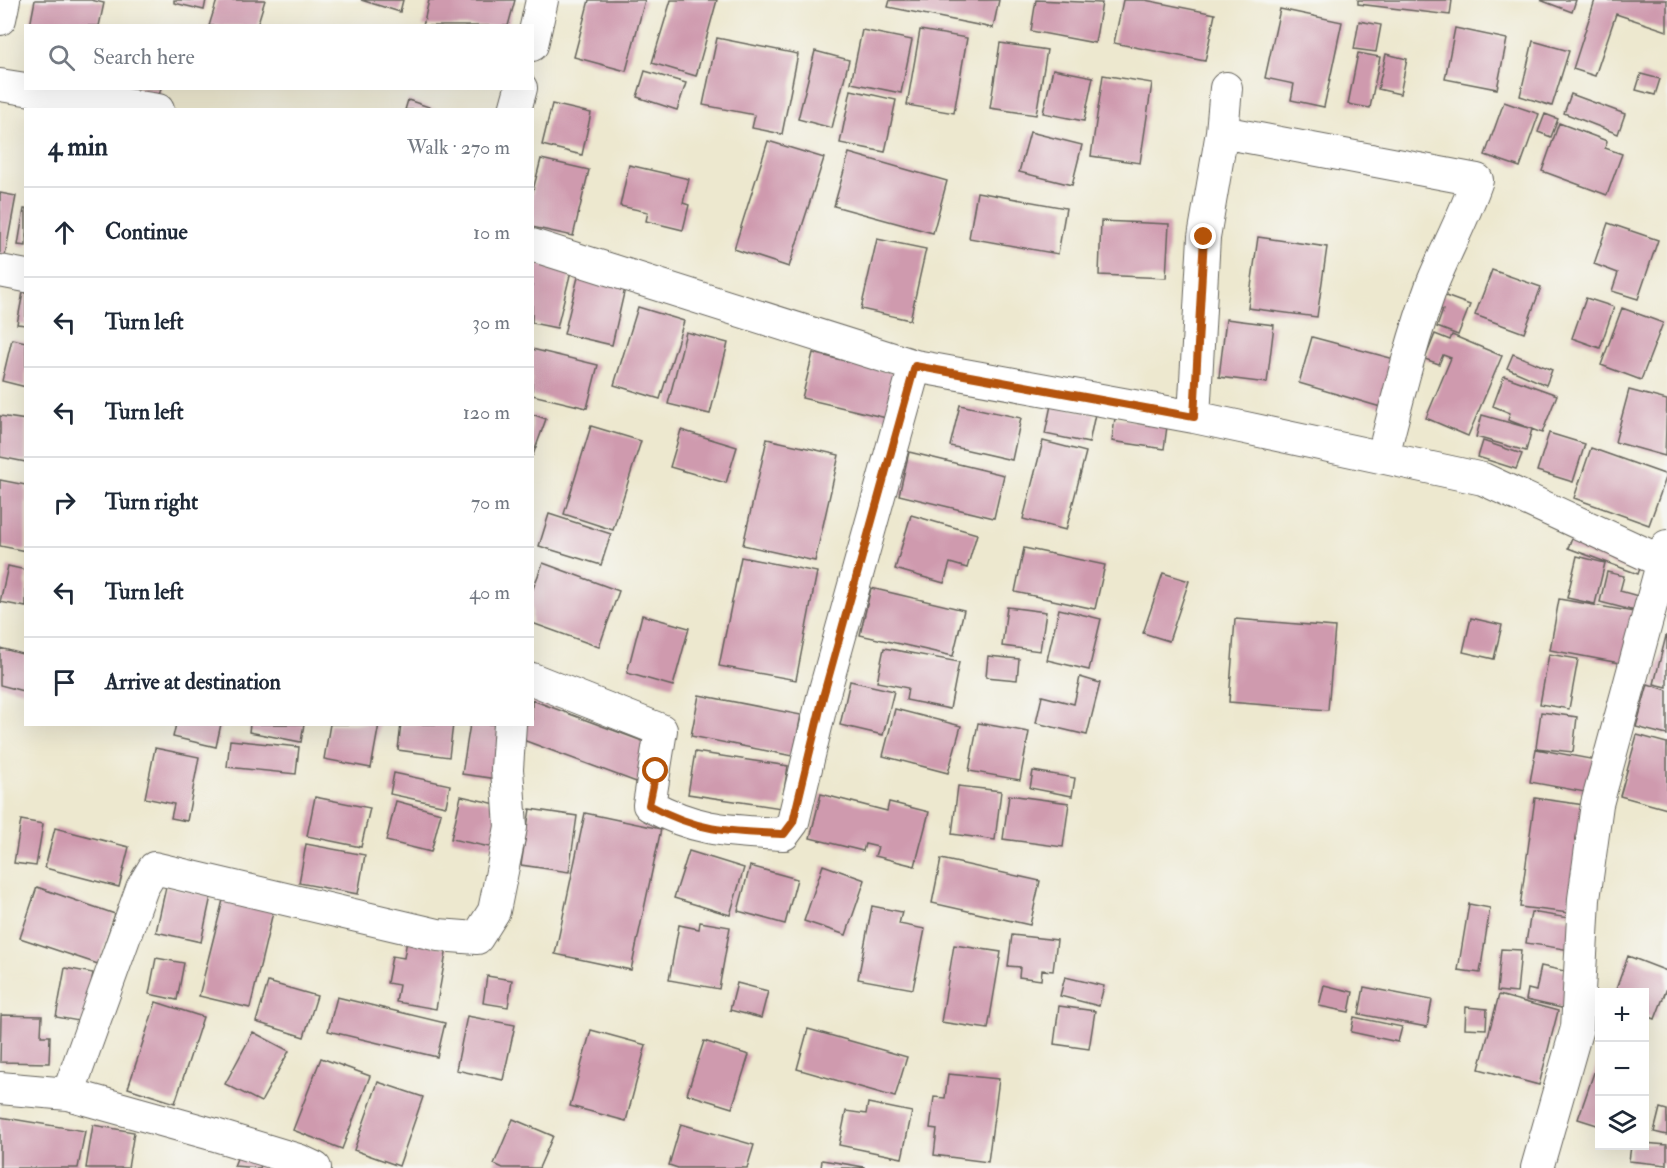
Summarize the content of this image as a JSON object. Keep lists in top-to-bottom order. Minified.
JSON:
{"page":{"search":"Search here","heading":["4 min","Walk · 270 m"],"list":[["Continue","10 m"],["Turn left","30 m"],["Turn left","120 m"],["Turn right","70 m"],["Turn left","40 m"],"Arrive at destination"],"map_buttons":["+","−"]}}
